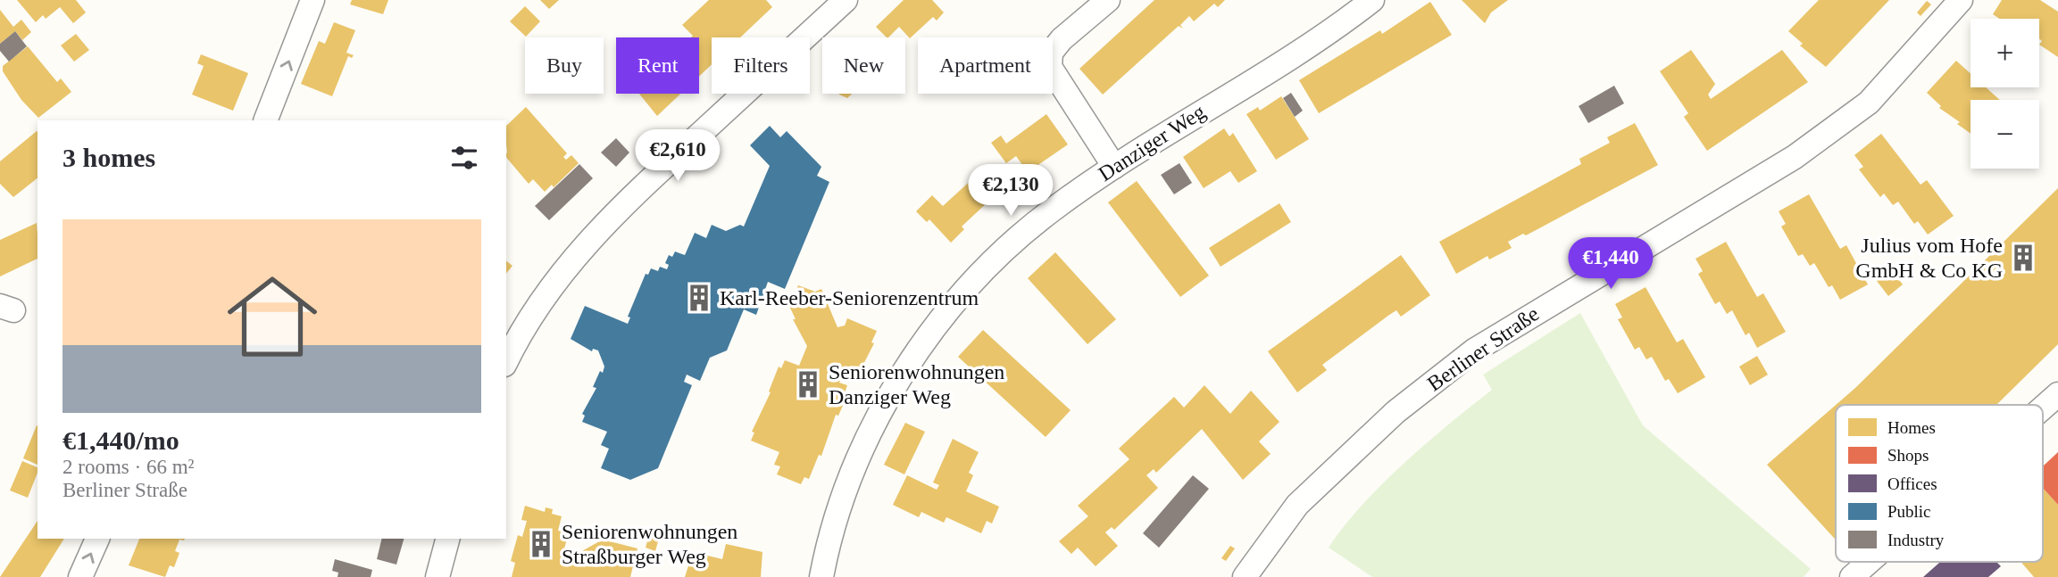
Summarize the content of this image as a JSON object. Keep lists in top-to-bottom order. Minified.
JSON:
{"streets":{"street":["Danziger Weg","Berliner Straße"]},"places":{"building":["Julius vom Hofe GmbH & Co KG","Karl-Reeber-Seniorenzentrum","Seniorenwohnungen Danziger Weg","Seniorenwohnungen Straßburger Weg"]},"legend":["Homes","Shops","Offices","Public","Industry"],"page":{"map_buttons":["+","−"],"chip":["Buy","Rent","Filters","New","Apartment"],"heading":"3 homes","price":["€2,610","€2,130","€1,440"],"list":[{"name":"€1,440/mo","note":"2 rooms · 66 m² · Berliner Straße"}]}}
